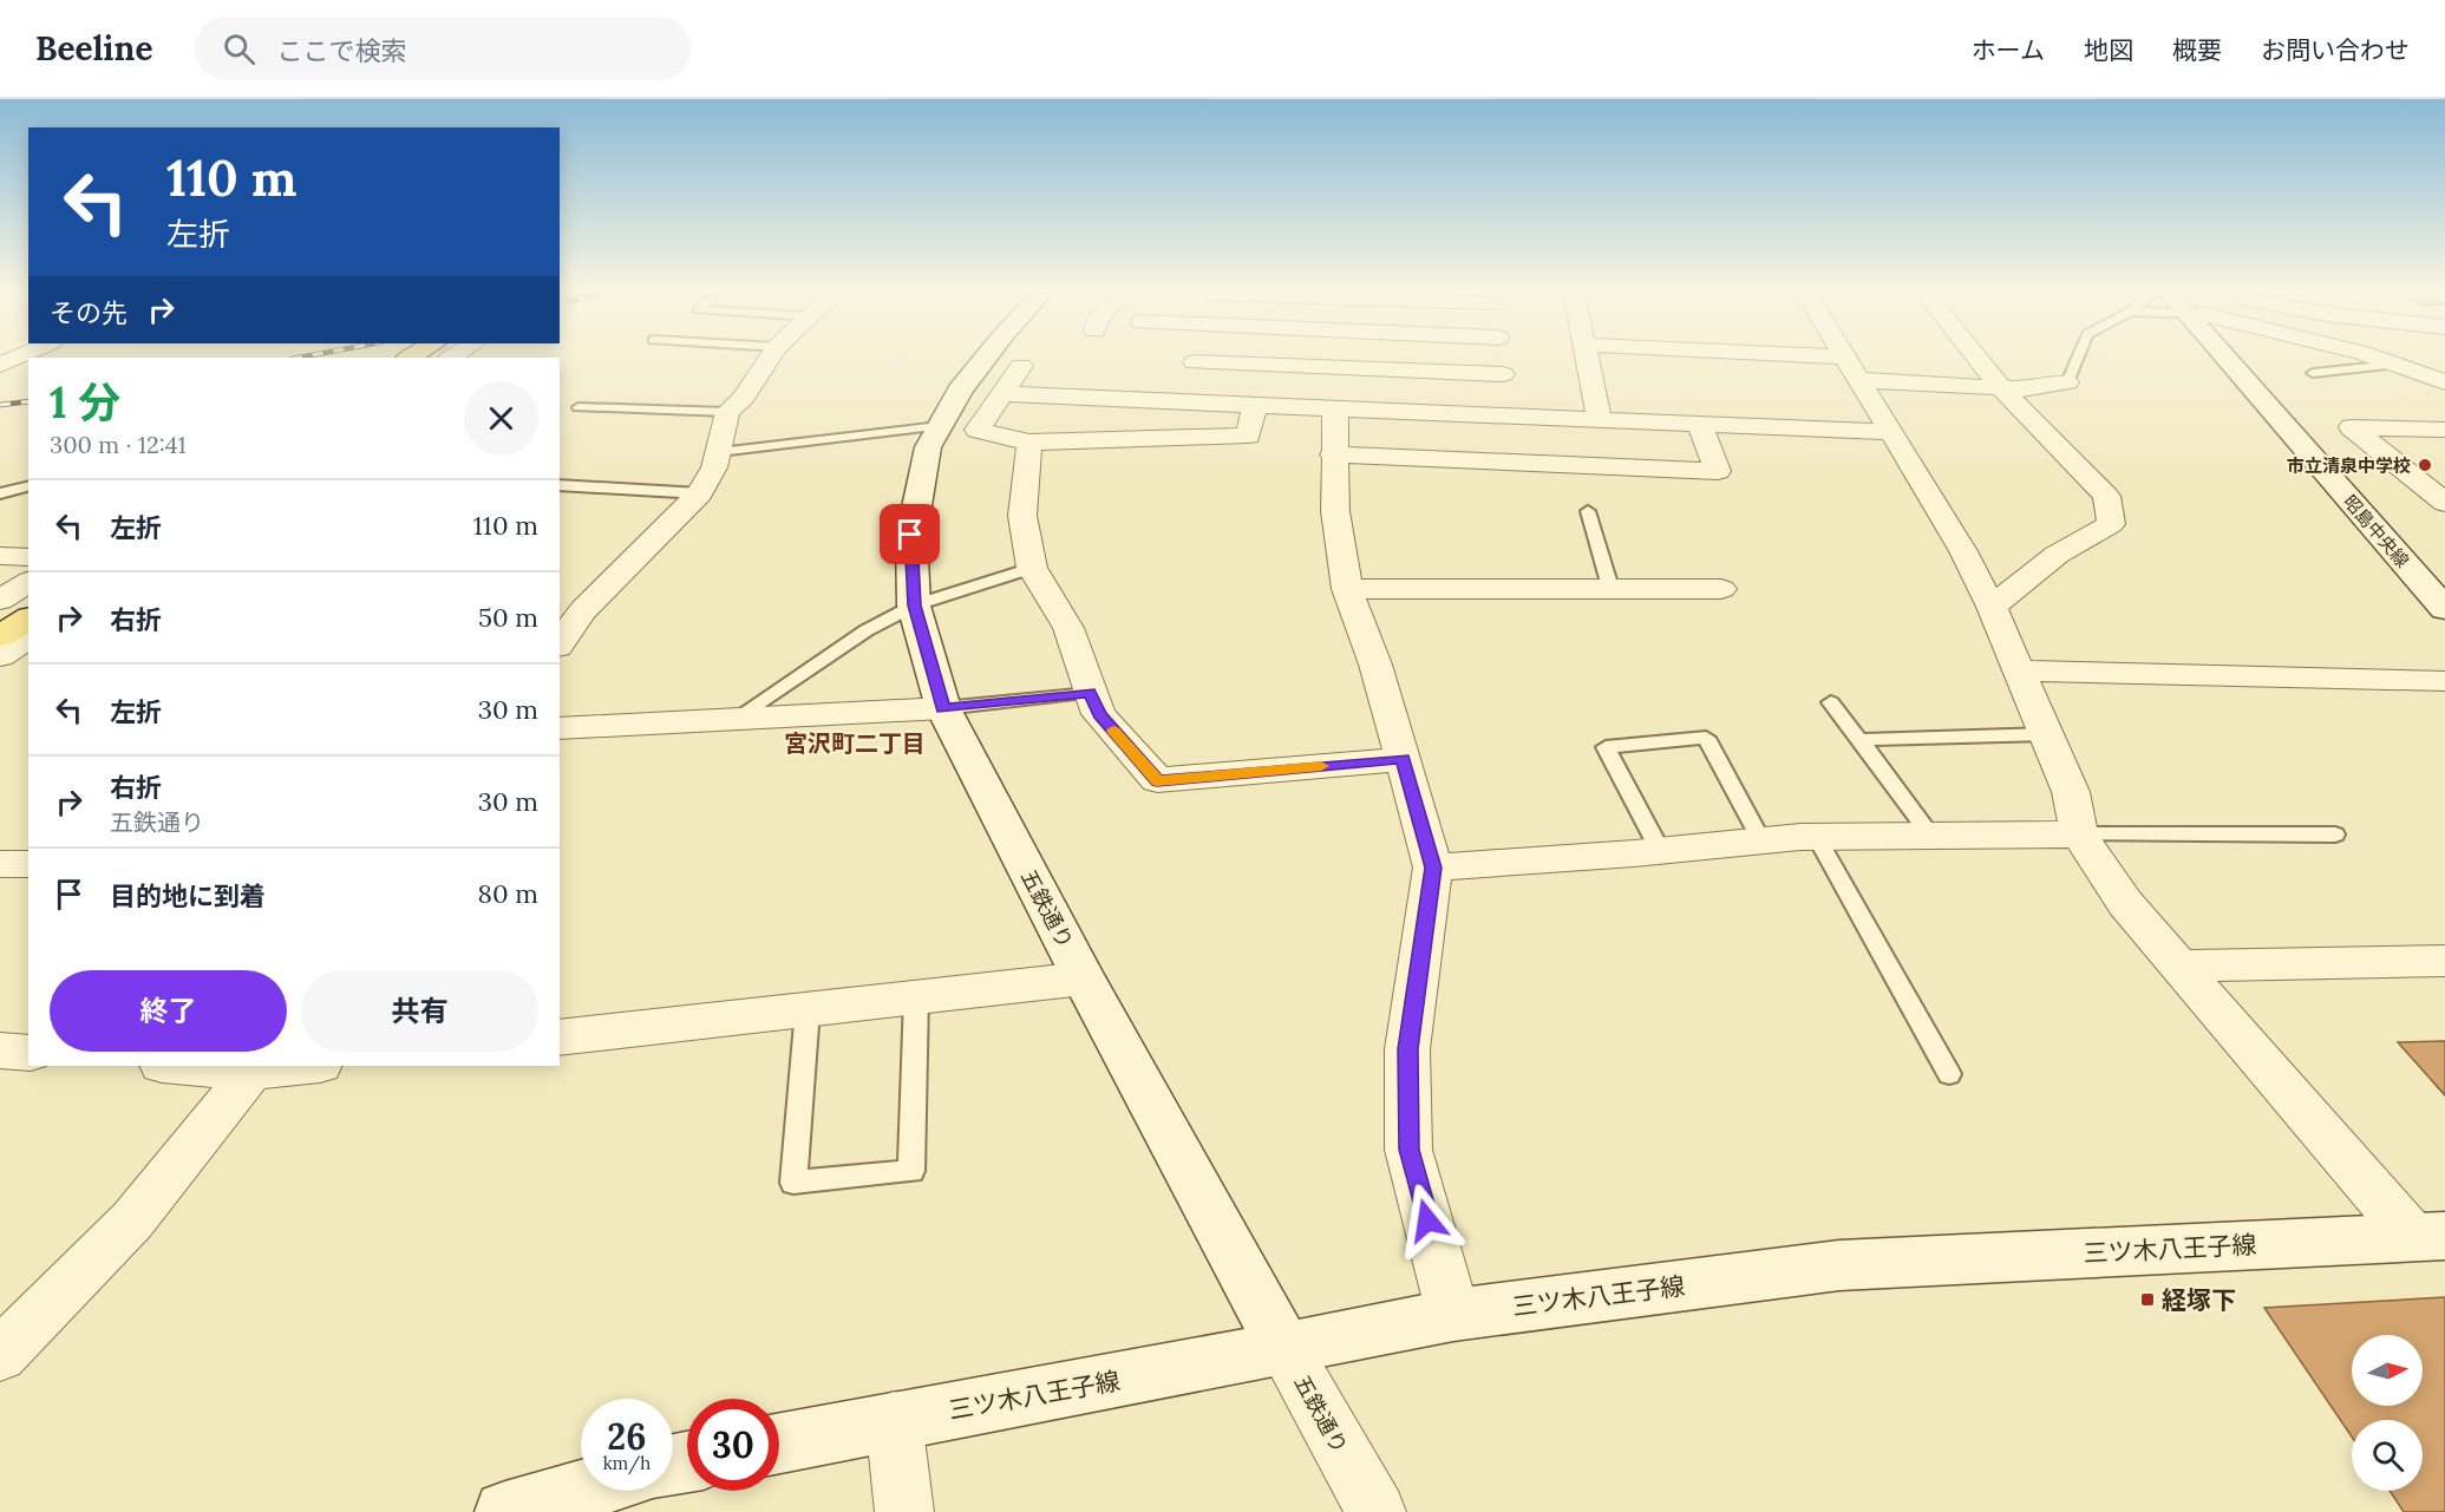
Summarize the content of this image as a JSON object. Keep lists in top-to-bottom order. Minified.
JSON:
{"streets":{"street":["昭島中央線","五鉄通り","三ツ木八王子線"]},"crossings":[["五鉄通り","三ツ木八王子線"]],"districts":["宮沢町二丁目"],"places":{"other":["市立清泉中学校"],"transit":["経塚下"]},"north":"right","page":{"header":"Beeline","search":"ここで検索","nav":["ホーム","地図","概要","お問い合わせ"],"turn":["110 m","左折"],"then":"その先","heading":["1 分","300 m · 12:41"],"list":[{"name":"左折","value":"110 m"},{"name":"右折","value":"50 m"},{"name":"左折","value":"30 m"},{"name":"右折","note":"五鉄通り","value":"30 m"},{"name":"目的地に到着","value":"80 m"}],"buttons":["終了","共有"],"speed":"26 km/h","limit":"30"}}
